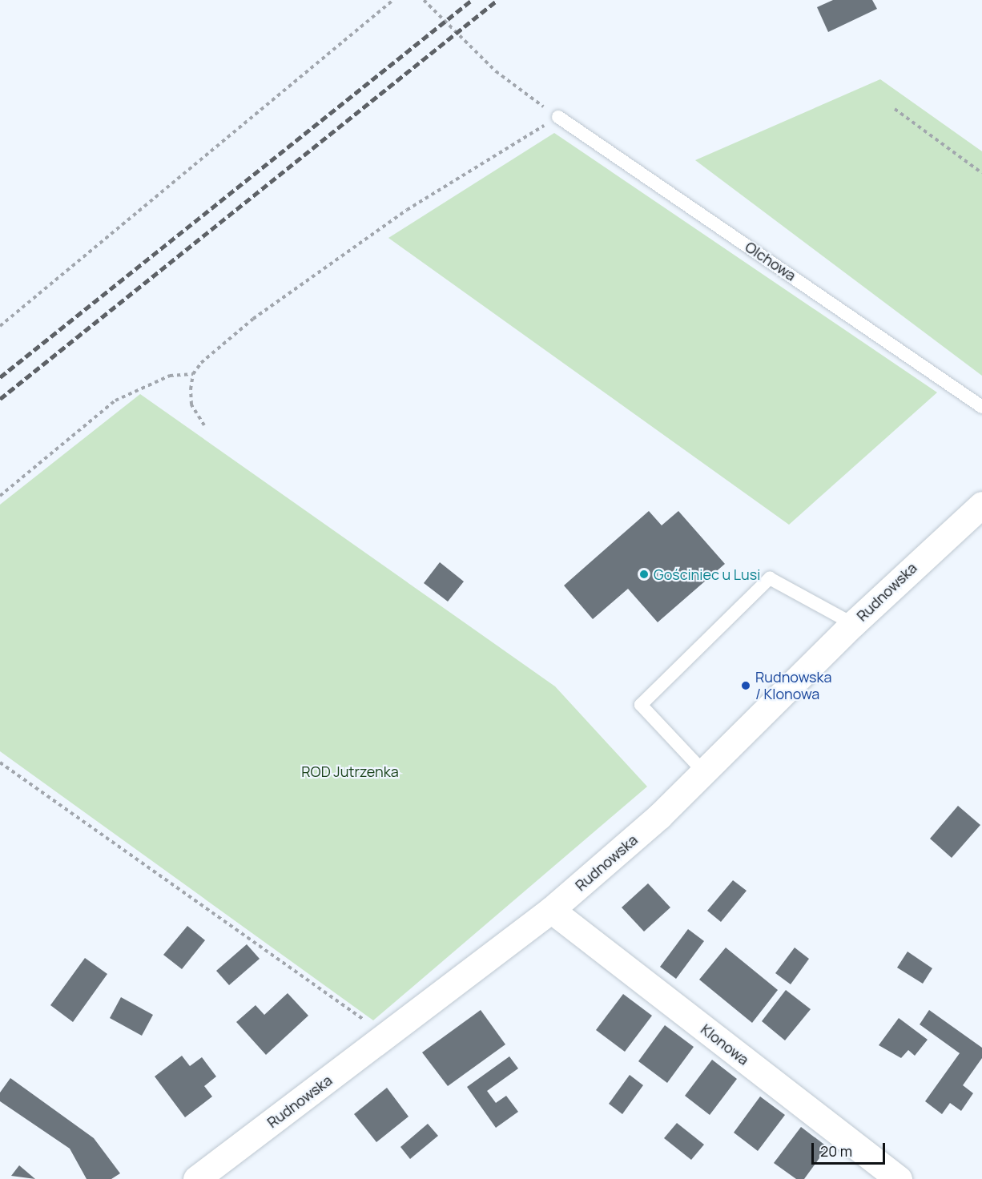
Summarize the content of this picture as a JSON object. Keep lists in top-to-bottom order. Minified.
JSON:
{"streets":{"main road":["Rudnowska","Klonowa"],"lane":["Olchowa"]},"crossings":[["Rudnowska","Klonowa"]],"parks":["ROD Jutrzenka"],"places":["Gościniec u Lusi","Rudnowska / Klonowa"],"scale_bar":"20 m"}
